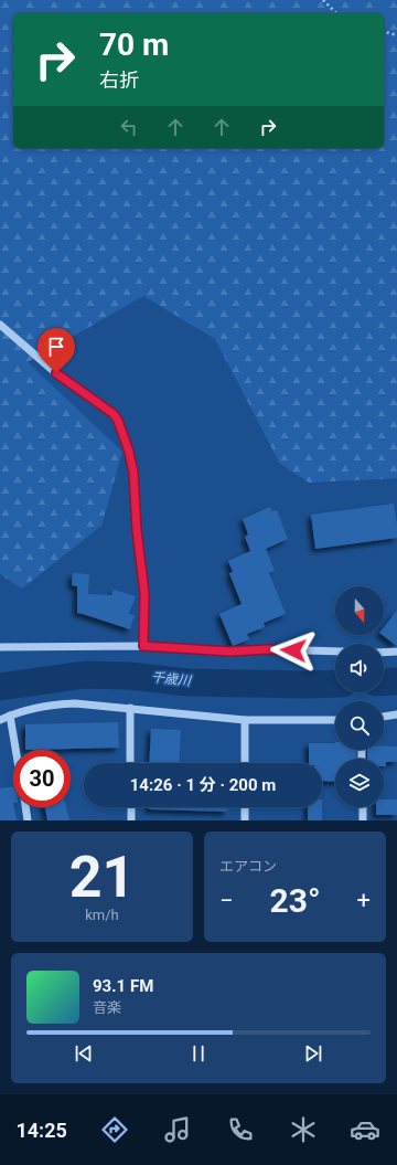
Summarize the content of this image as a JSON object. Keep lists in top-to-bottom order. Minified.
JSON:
{"water":["千歳川"],"north":"bottom","page":{"turn":["70 m","右折"],"limit":"30","trip":"14:26 · 1 分 · 200 m","tile":[["21","km/h"],"エアコン"],"heat":["−","23°","+"],"song":["93.1 FM","音楽"],"tabs":"14:25"}}
